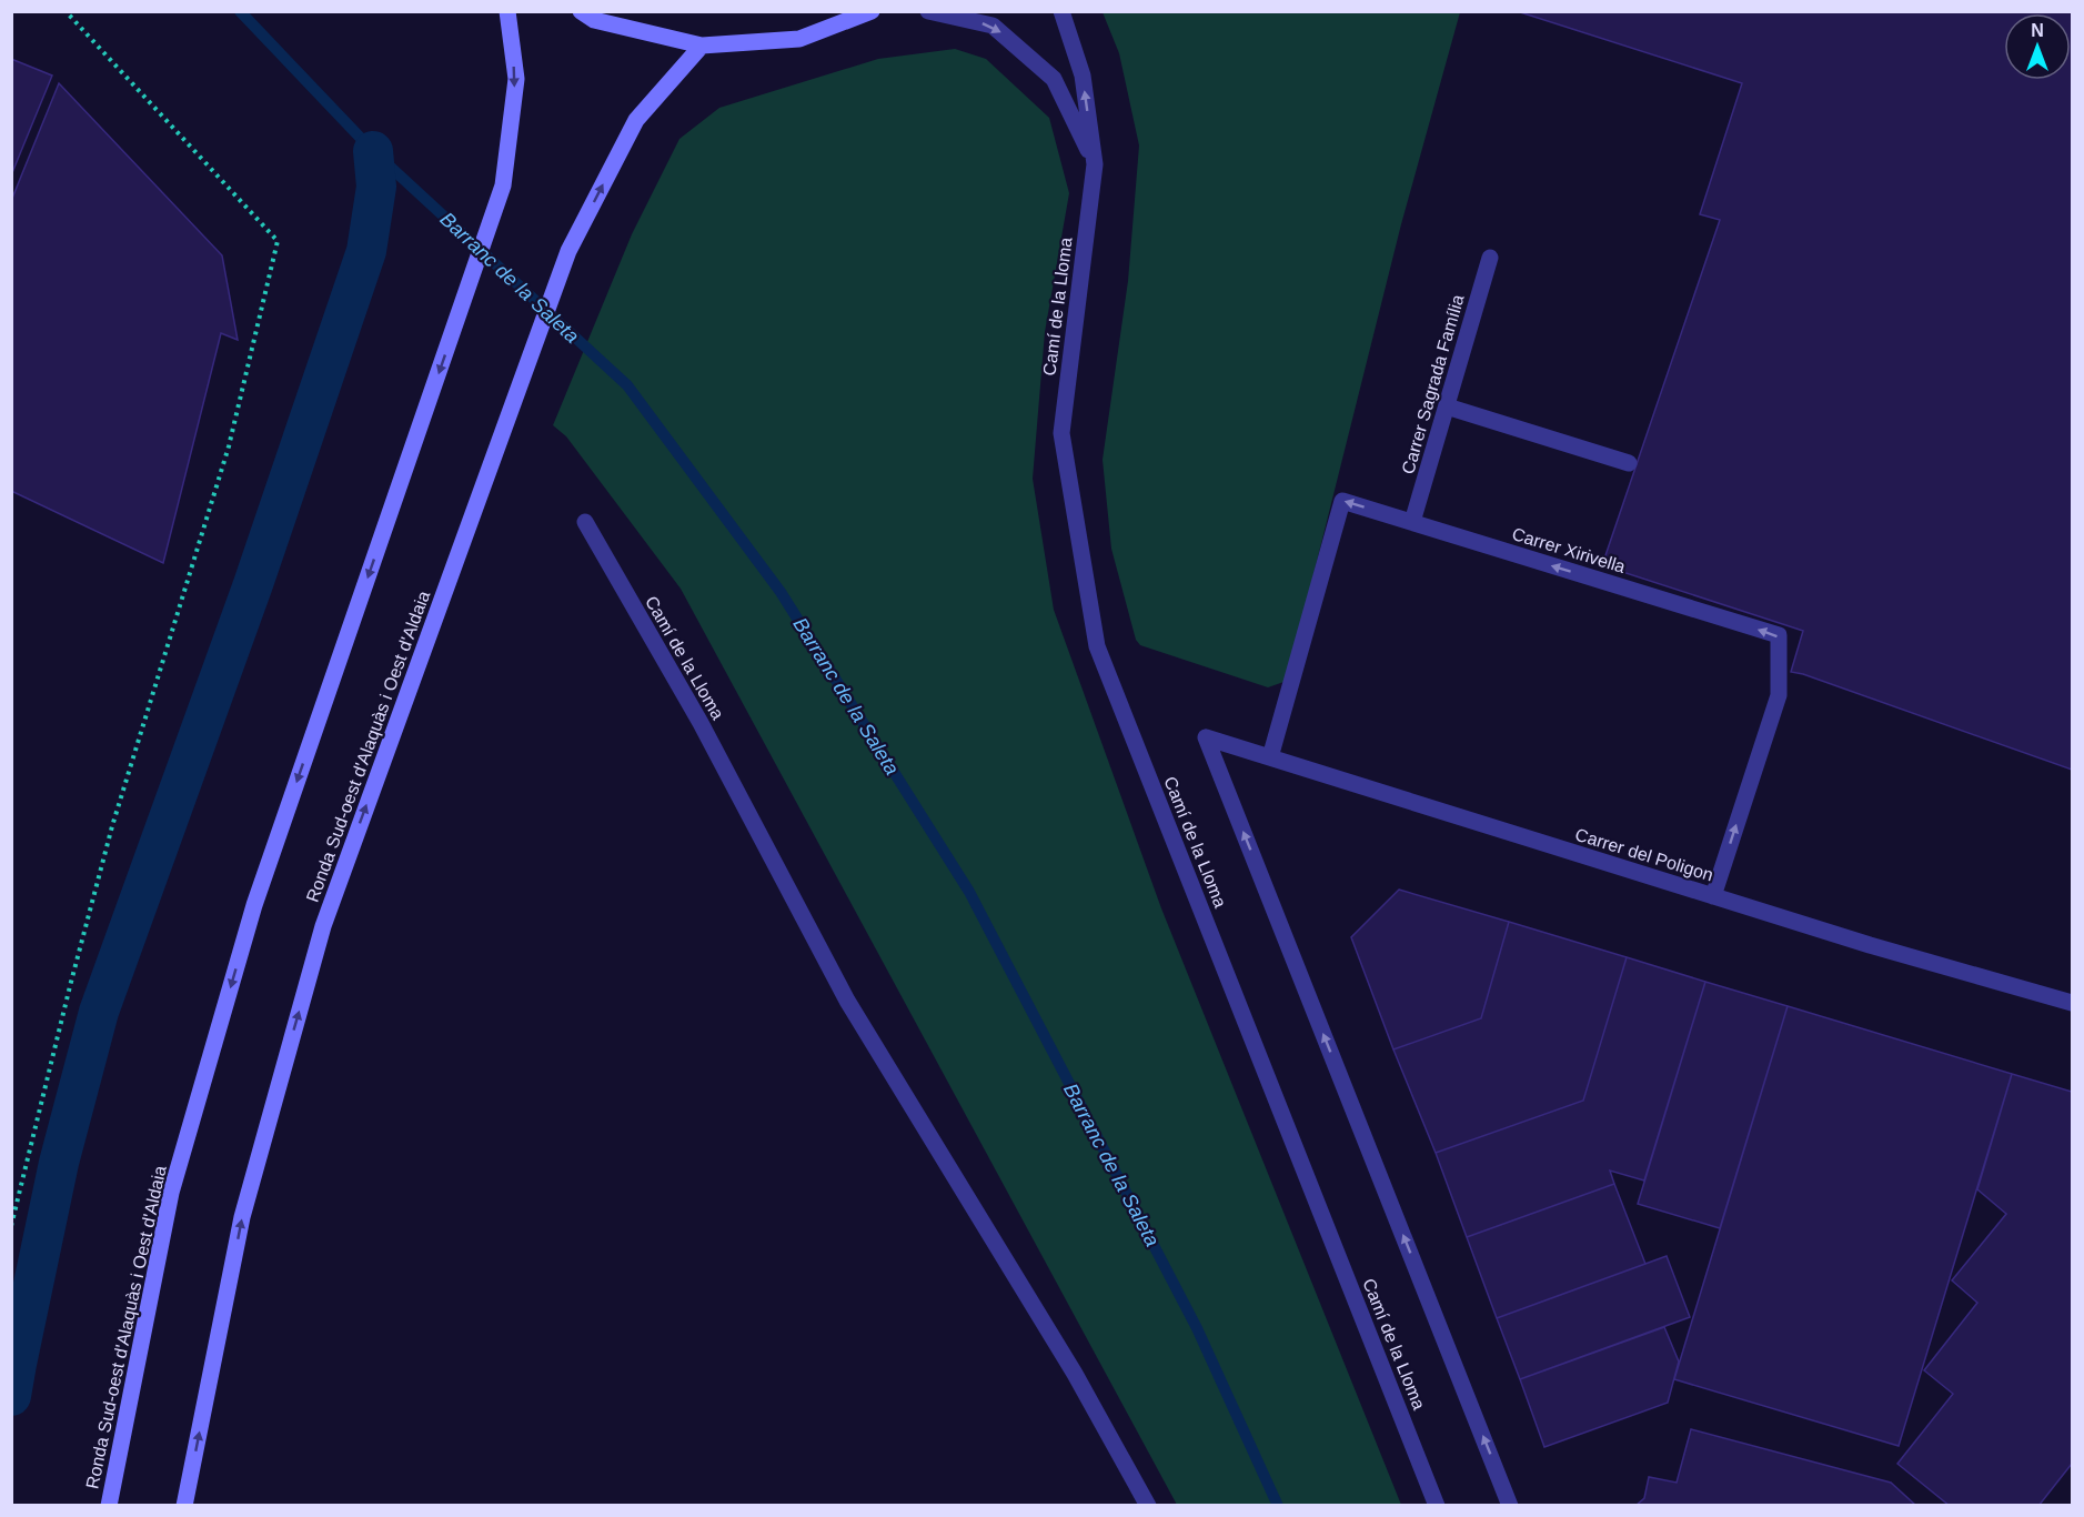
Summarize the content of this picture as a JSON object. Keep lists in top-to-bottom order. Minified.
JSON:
{"streets":{"main road":["Ronda Sud-oest d'Alaquàs i Oest d'Aldaia"],"street":["Camí de la Lloma","Carrer Sagrada Família","Carrer Xirivella","Carrer del Poligon"]},"crossings":[["Carrer Sagrada Família","Carrer Xirivella"],["Carrer Xirivella","Carrer del Poligon"]],"one_way":["Carrer del Poligon"],"water":["Barranc de la Saleta"],"north":"top"}
